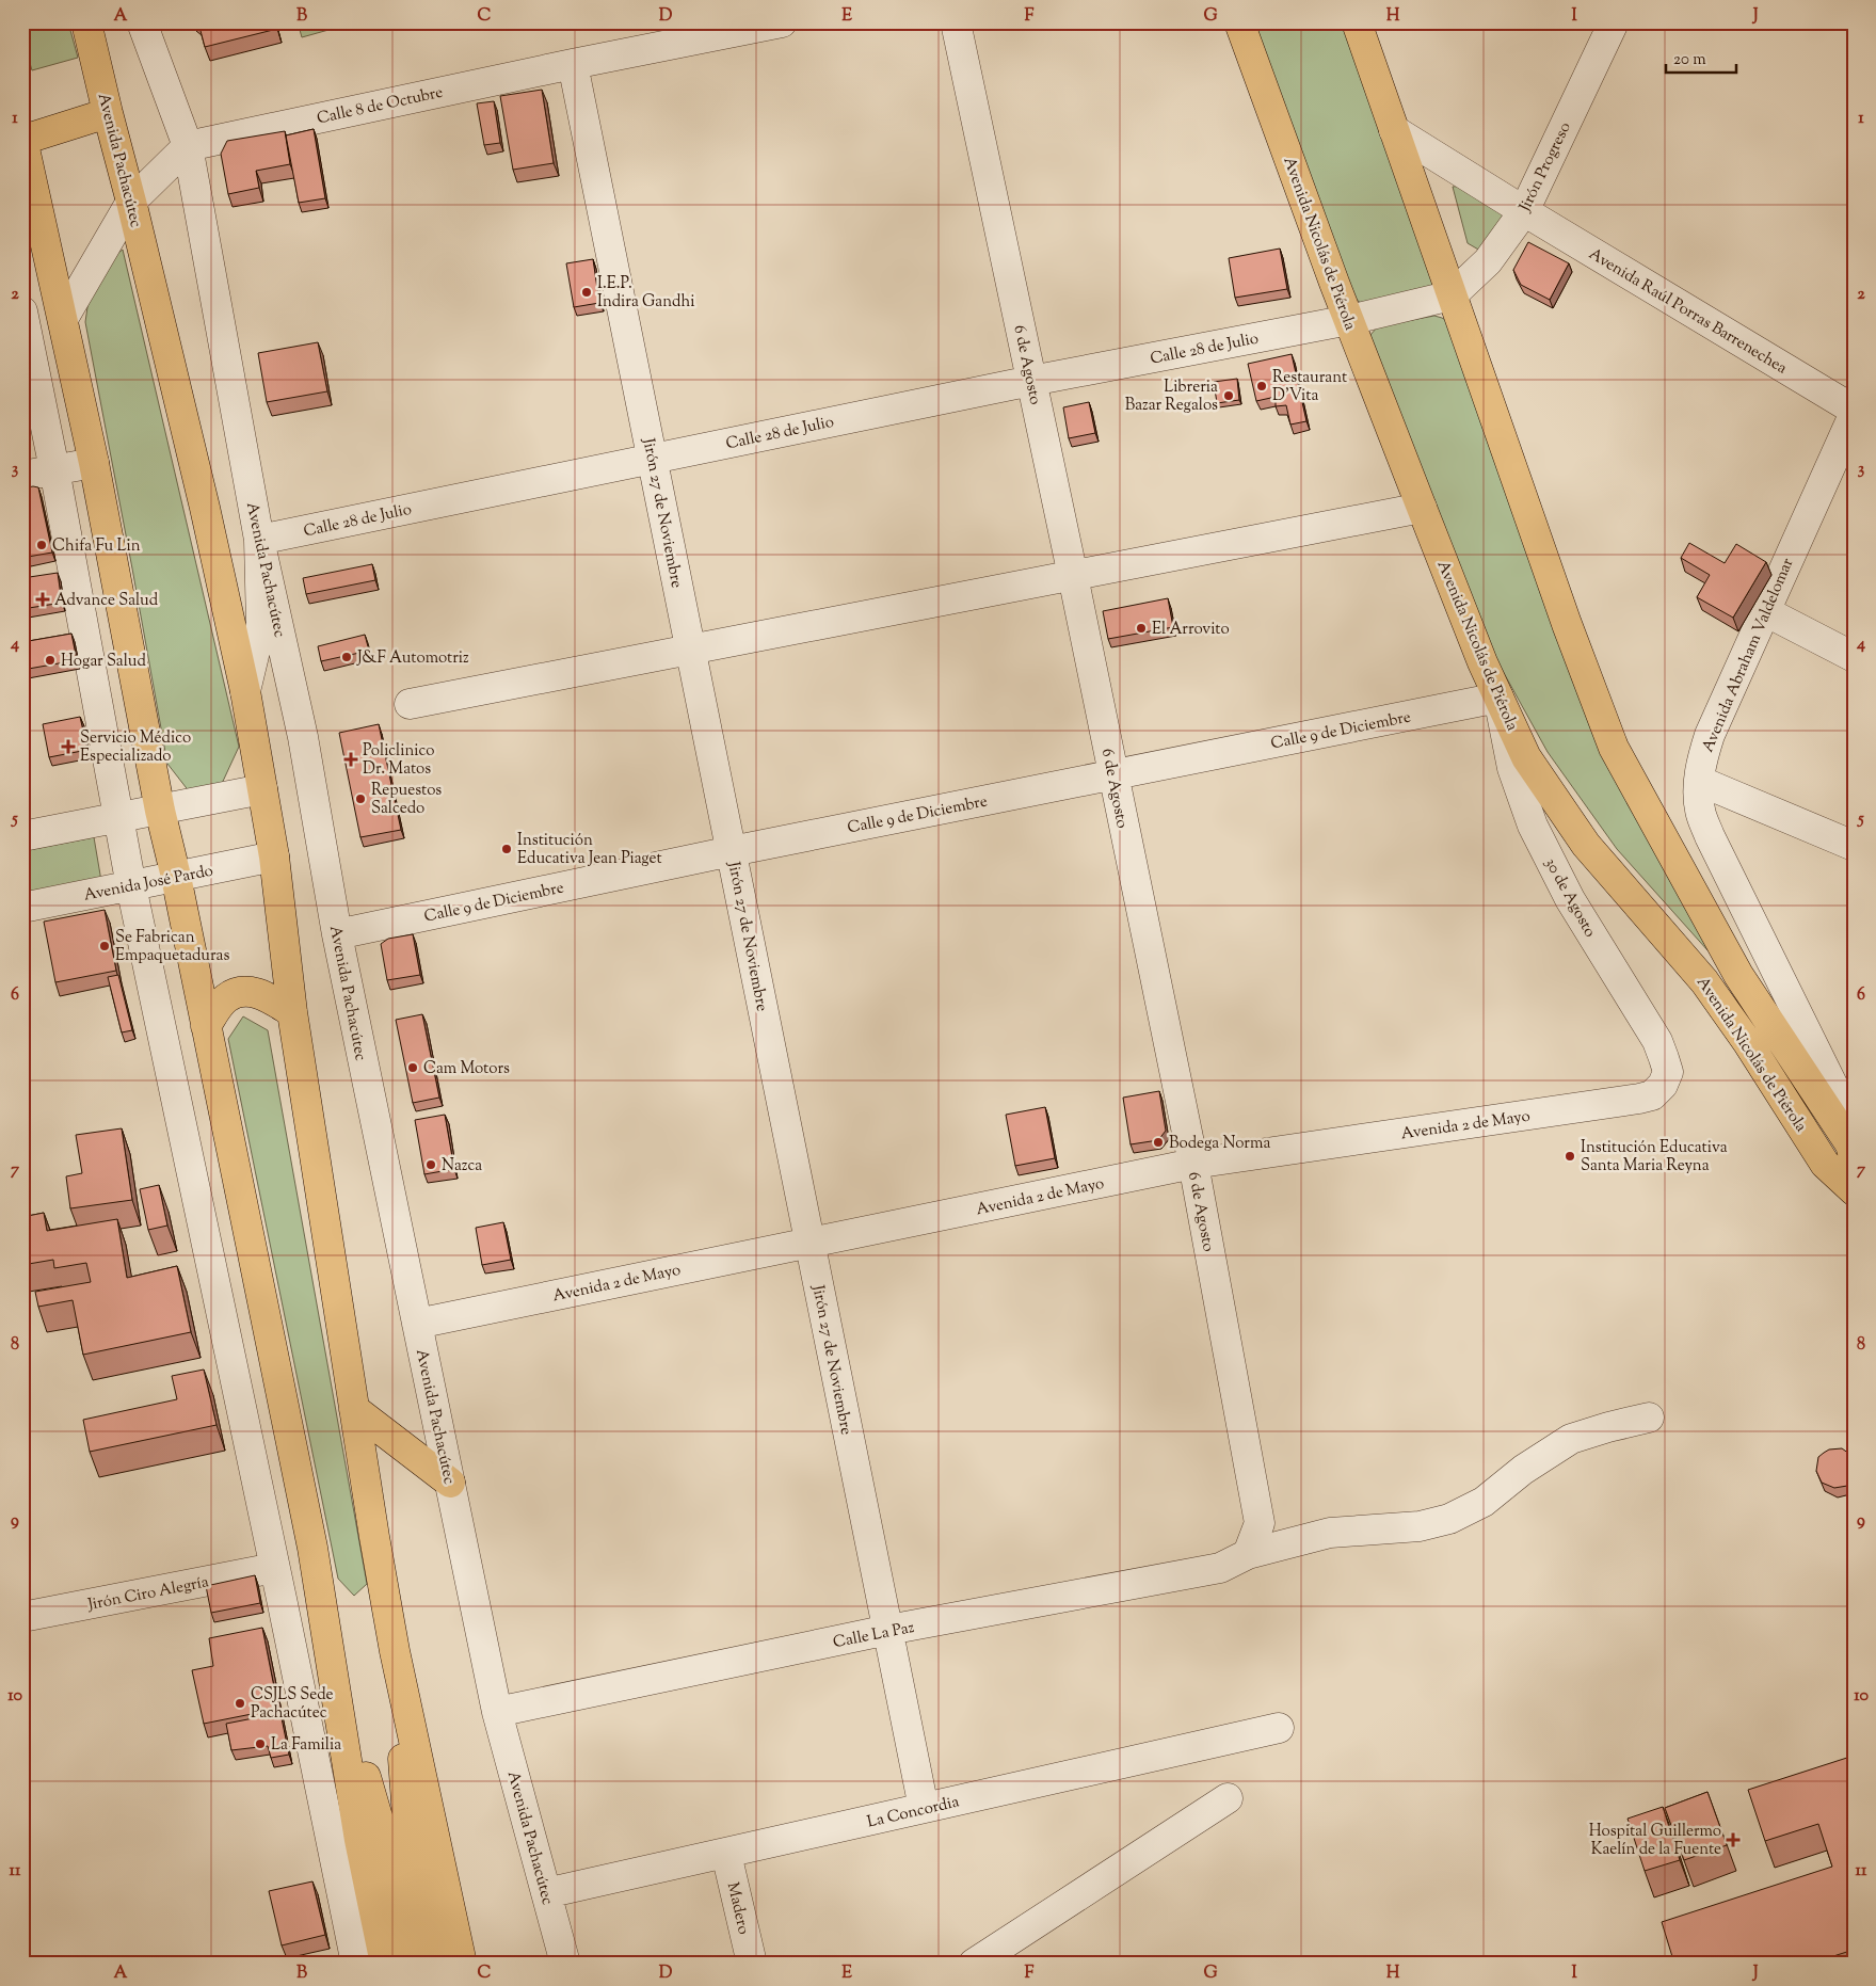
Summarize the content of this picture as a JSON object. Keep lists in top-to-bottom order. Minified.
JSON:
{"streets":{"main road":["Avenida Pachacútec","Avenida Nicolás de Piérola"],"street":["Calle 8 de Octubre","Jirón Progreso","Avenida Raúl Porras Barrenechea","Calle 28 de Julio","6 de Agosto","Jirón 27 de Noviembre","Avenida Abraham Valdelomar","Calle 9 de Diciembre","Avenida José Pardo","30 de Agosto","Avenida 2 de Mayo","Jirón Ciro Alegría","Calle La Paz","La Concordia","Madero"]},"crossings":[["Calle 8 de Octubre","Avenida Pachacútec"],["Calle 8 de Octubre","Jirón 27 de Noviembre"],["Avenida Pachacútec","Calle 28 de Julio"],["Avenida Pachacútec","Calle 9 de Diciembre"],["Avenida Pachacútec","Avenida José Pardo"],["Avenida Pachacútec","Avenida 2 de Mayo"],["Avenida Pachacútec","Calle La Paz"],["Avenida Pachacútec","La Concordia"],["Jirón Progreso","Avenida Nicolás de Piérola"],["Jirón Progreso","Avenida Raúl Porras Barrenechea"],["Jirón Progreso","Calle 28 de Julio"],["Avenida Nicolás de Piérola","Avenida Raúl Porras Barrenechea"],["Avenida Nicolás de Piérola","Calle 28 de Julio"],["Avenida Nicolás de Piérola","Calle 9 de Diciembre"],["Avenida Nicolás de Piérola","30 de Agosto"],["Calle 28 de Julio","6 de Agosto"],["Calle 28 de Julio","Jirón 27 de Noviembre"],["6 de Agosto","Calle 9 de Diciembre"],["6 de Agosto","Avenida 2 de Mayo"],["6 de Agosto","Calle La Paz"],["Jirón 27 de Noviembre","Calle 9 de Diciembre"],["Jirón 27 de Noviembre","Avenida 2 de Mayo"],["Jirón 27 de Noviembre","Calle La Paz"],["Jirón 27 de Noviembre","La Concordia"],["Calle 9 de Diciembre","30 de Agosto"],["30 de Agosto","Avenida 2 de Mayo"],["La Concordia","Madero"]],"places":{"other":["I.E.P. Indira Gandhi","Restaurant D'Vita","Libreria Bazar Regalos","Chifa Fu Lin","El Arrovito","J&F Automotriz","Hogar Salud","Repuestos Salcedo","Institución Educativa Jean Piaget","Se Fabrican Empaquetaduras","Cam Motors","Bodega Norma","Institución Educativa Santa Maria Reyna","Nazca","CSJLS Sede Pachacútec","La Familia"],"health":["Advance Salud","Servicio Médico Especializado","Policlinico Dr. Matos","Hospital Guillermo Kaelín de la Fuente"]},"scale_bar":"20 m","grid":{"columns":["A","B","C","D","E","F","G","H","I","J"],"rows":["1","2","3","4","5","6","7","8","9","10","11"]}}
